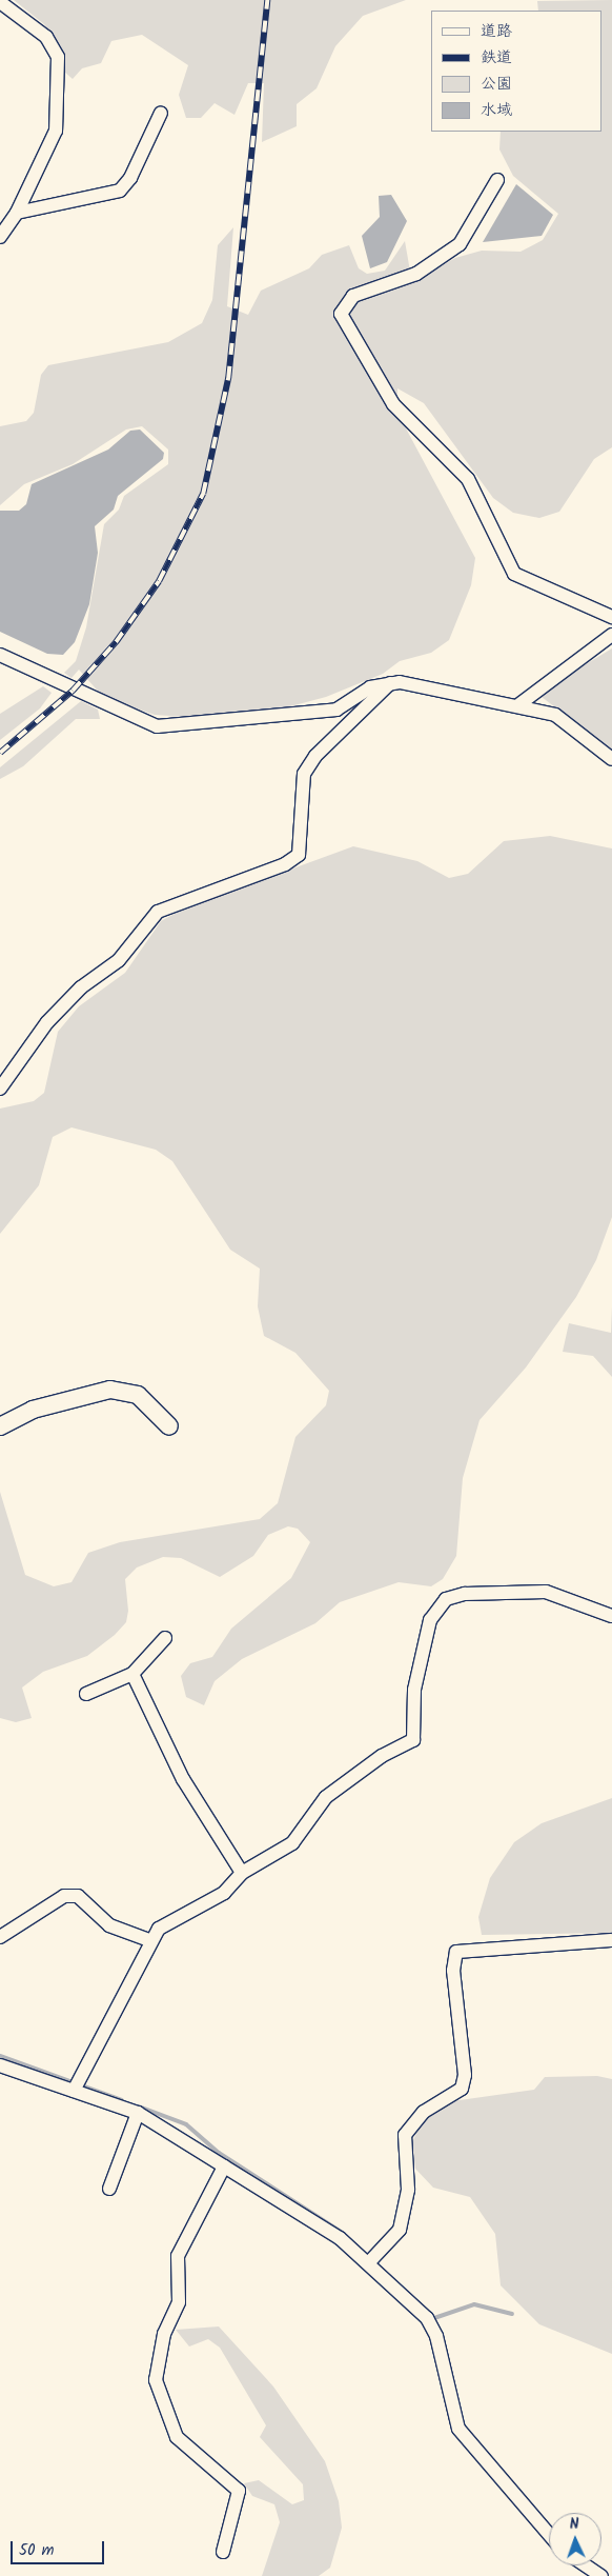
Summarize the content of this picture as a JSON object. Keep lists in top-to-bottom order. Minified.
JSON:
{"legend":["道路","鉄道","公園","水域"],"scale_bar":"50 m","north":"top"}
